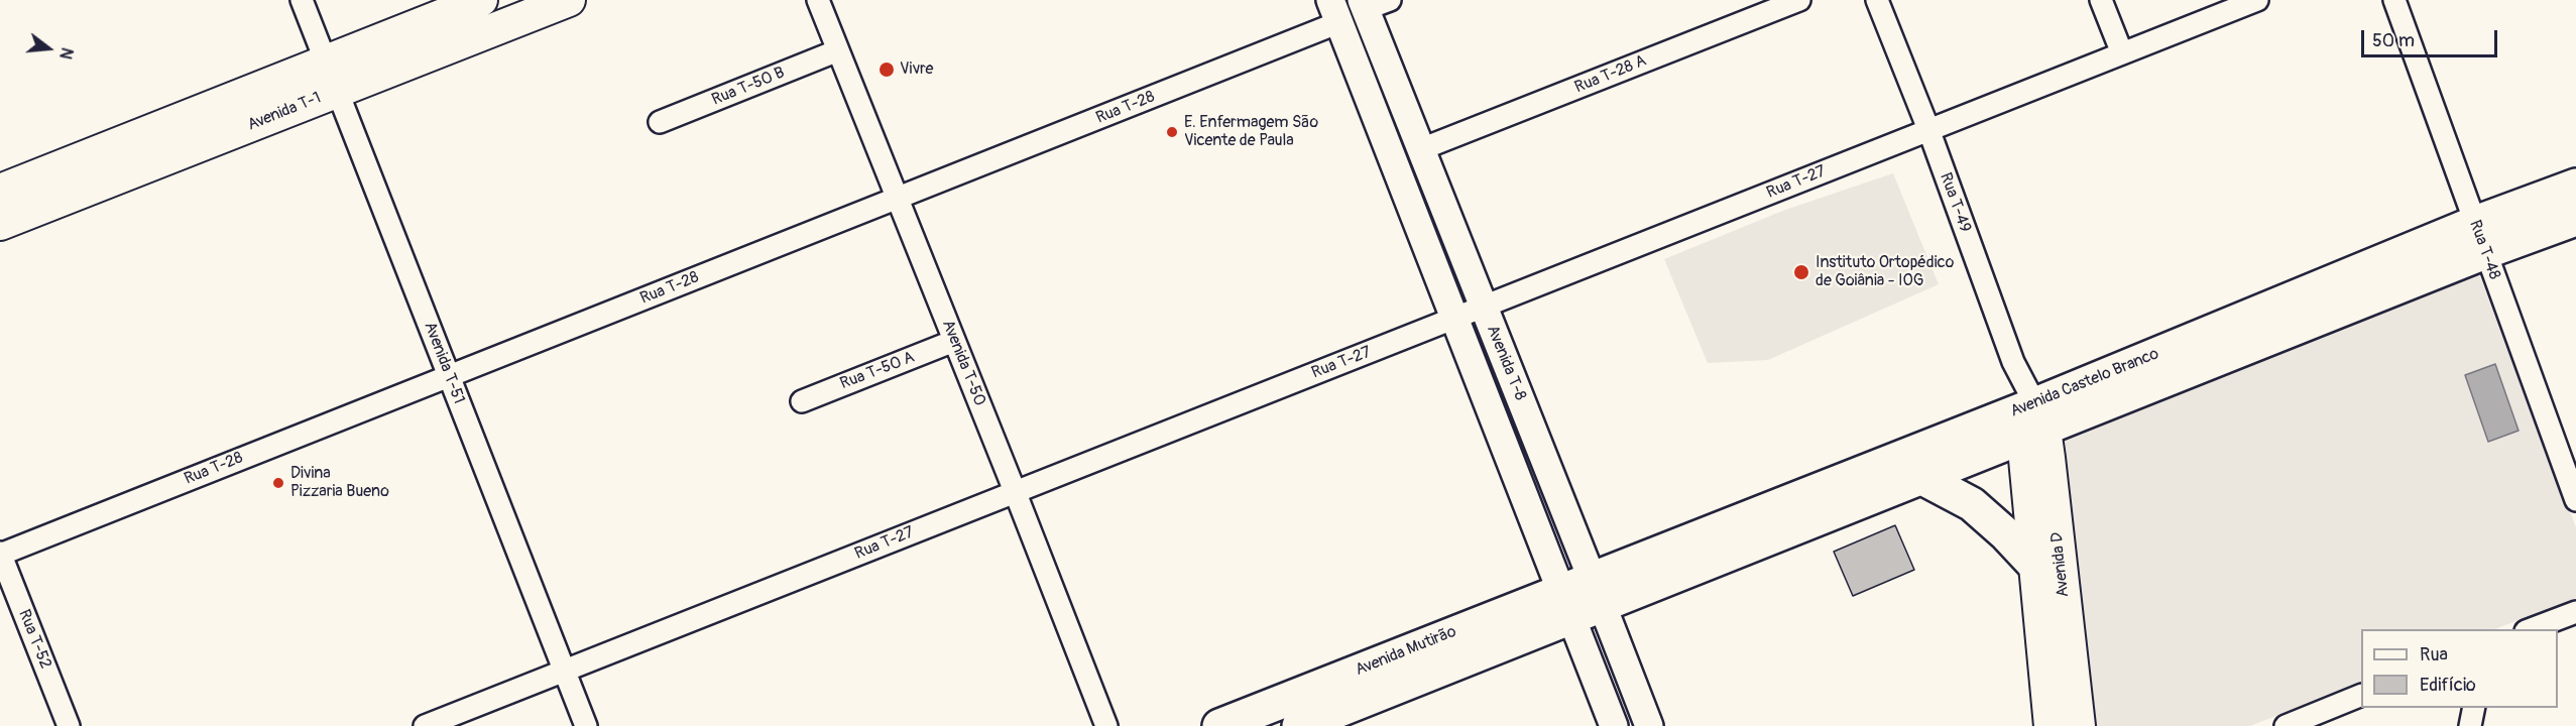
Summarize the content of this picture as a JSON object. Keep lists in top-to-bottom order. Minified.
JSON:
{"streets":{"main road":["Avenida T-1","Avenida Castelo Branco","Avenida D","Avenida Mutirão"],"street":["Rua T-28 A","Rua T-50 B","Rua T-28","Rua T-27","Rua T-49","Rua T-48","Avenida T-51","Avenida T-50","Avenida T-8","Rua T-50 A","Rua T-52"]},"crossings":[["Rua T-28 A","Avenida T-8"],["Rua T-50 B","Avenida T-50"],["Rua T-28","Avenida T-51"],["Rua T-28","Avenida T-50"],["Rua T-28","Avenida T-8"],["Rua T-28","Rua T-52"],["Avenida T-1","Avenida T-51"],["Rua T-27","Rua T-49"],["Rua T-27","Avenida T-51"],["Rua T-27","Avenida T-50"],["Rua T-27","Avenida T-8"],["Rua T-49","Avenida Castelo Branco"],["Rua T-49","Avenida D"],["Rua T-48","Avenida Castelo Branco"],["Avenida T-50","Rua T-50 A"],["Avenida T-8","Avenida Castelo Branco"],["Avenida T-8","Avenida Mutirão"],["Avenida Castelo Branco","Avenida D"],["Avenida Castelo Branco","Avenida Mutirão"]],"places":["Vivre","E. Enfermagem São Vicente de Paula","Instituto Ortopédico de Goiânia - IOG","Divina Pizzaria Bueno"],"legend":["Rua","Edifício"],"scale_bar":"50 m","north":"right"}
